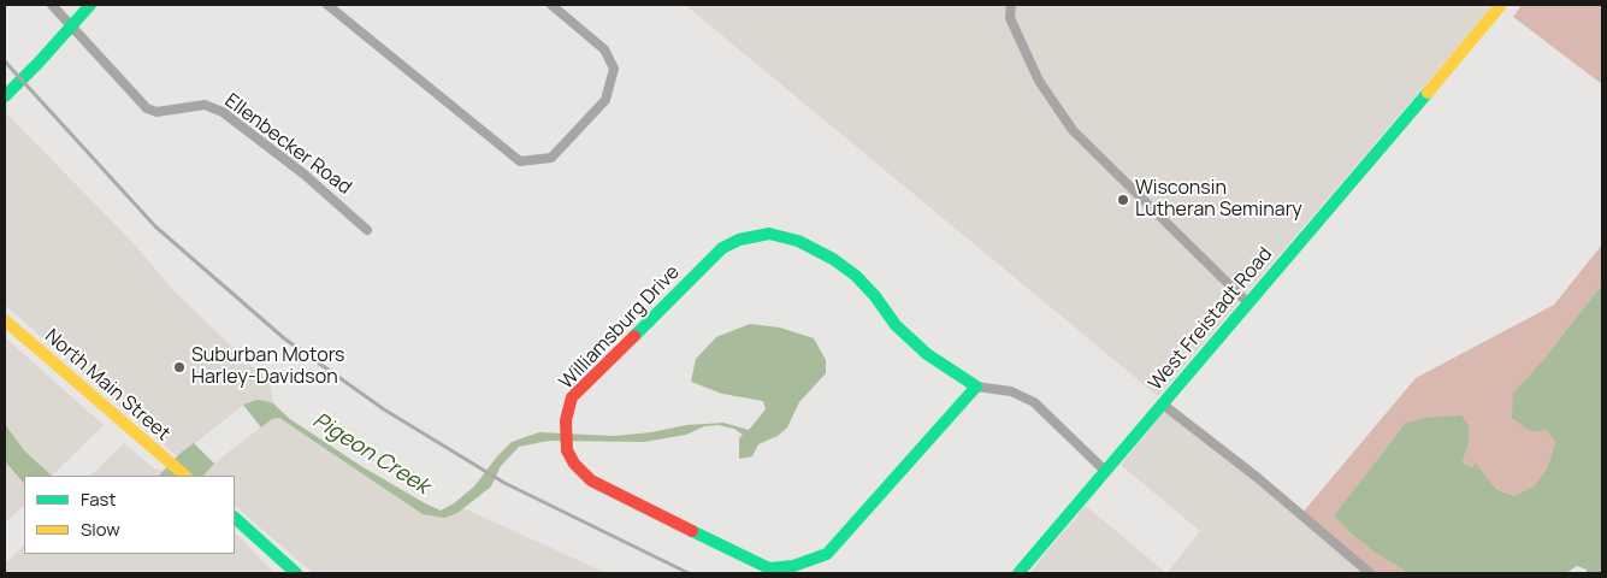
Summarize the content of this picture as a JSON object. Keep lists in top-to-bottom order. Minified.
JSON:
{"streets":{"street":["Ellenbecker Road","West Freistadt Road","Williamsburg Drive","North Main Street"]},"crossings":[["West Freistadt Road","Williamsburg Drive"]],"water":["Pigeon Creek"],"places":["Wisconsin Lutheran Seminary","Suburban Motors Harley-Davidson"],"legend":["Fast","Slow"]}
